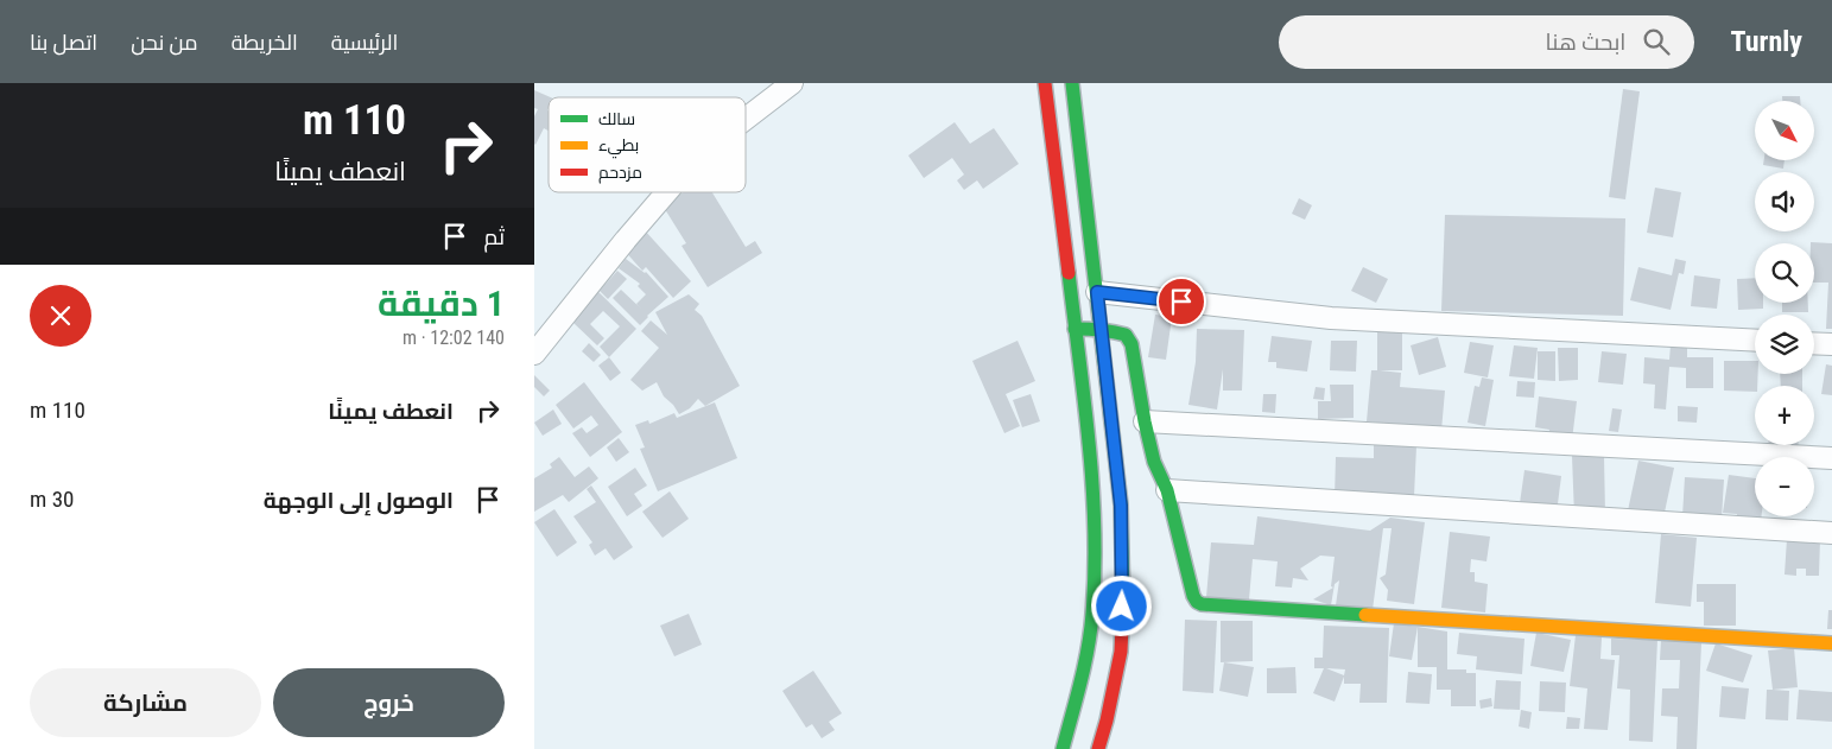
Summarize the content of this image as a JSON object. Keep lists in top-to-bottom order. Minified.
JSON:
{"legend":["سالك","بطيء","مزدحم"],"north":"bottom right","page":{"header":"Turnly","search":"ابحث هنا","nav":["الرئيسية","الخريطة","من نحن","اتصل بنا"],"turn":["110 m","انعطف يمينًا"],"map_buttons":["+","−"],"then":"ثم","heading":["1 دقيقة","140 m · 12:02"],"list":[{"name":"انعطف يمينًا","value":"110 m"},{"name":"الوصول إلى الوجهة","value":"30 m"}],"buttons":["خروج","مشاركة"]}}
